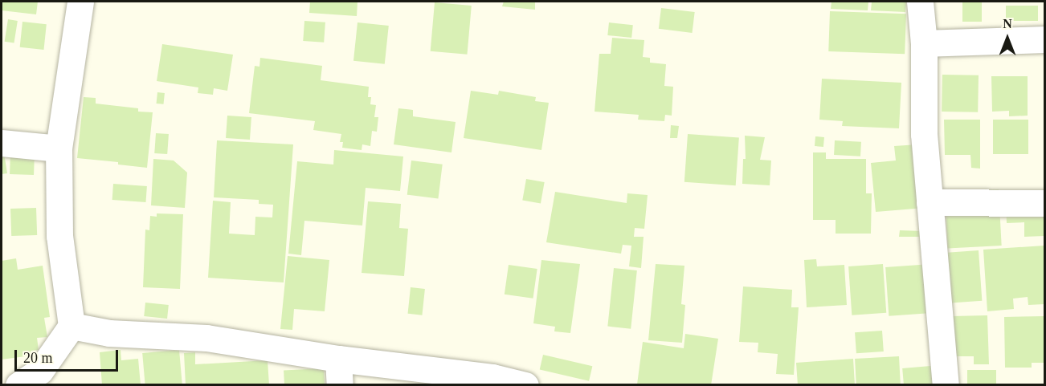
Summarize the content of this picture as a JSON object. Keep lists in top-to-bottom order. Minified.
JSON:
{"scale_bar":"20 m","north":"top"}
